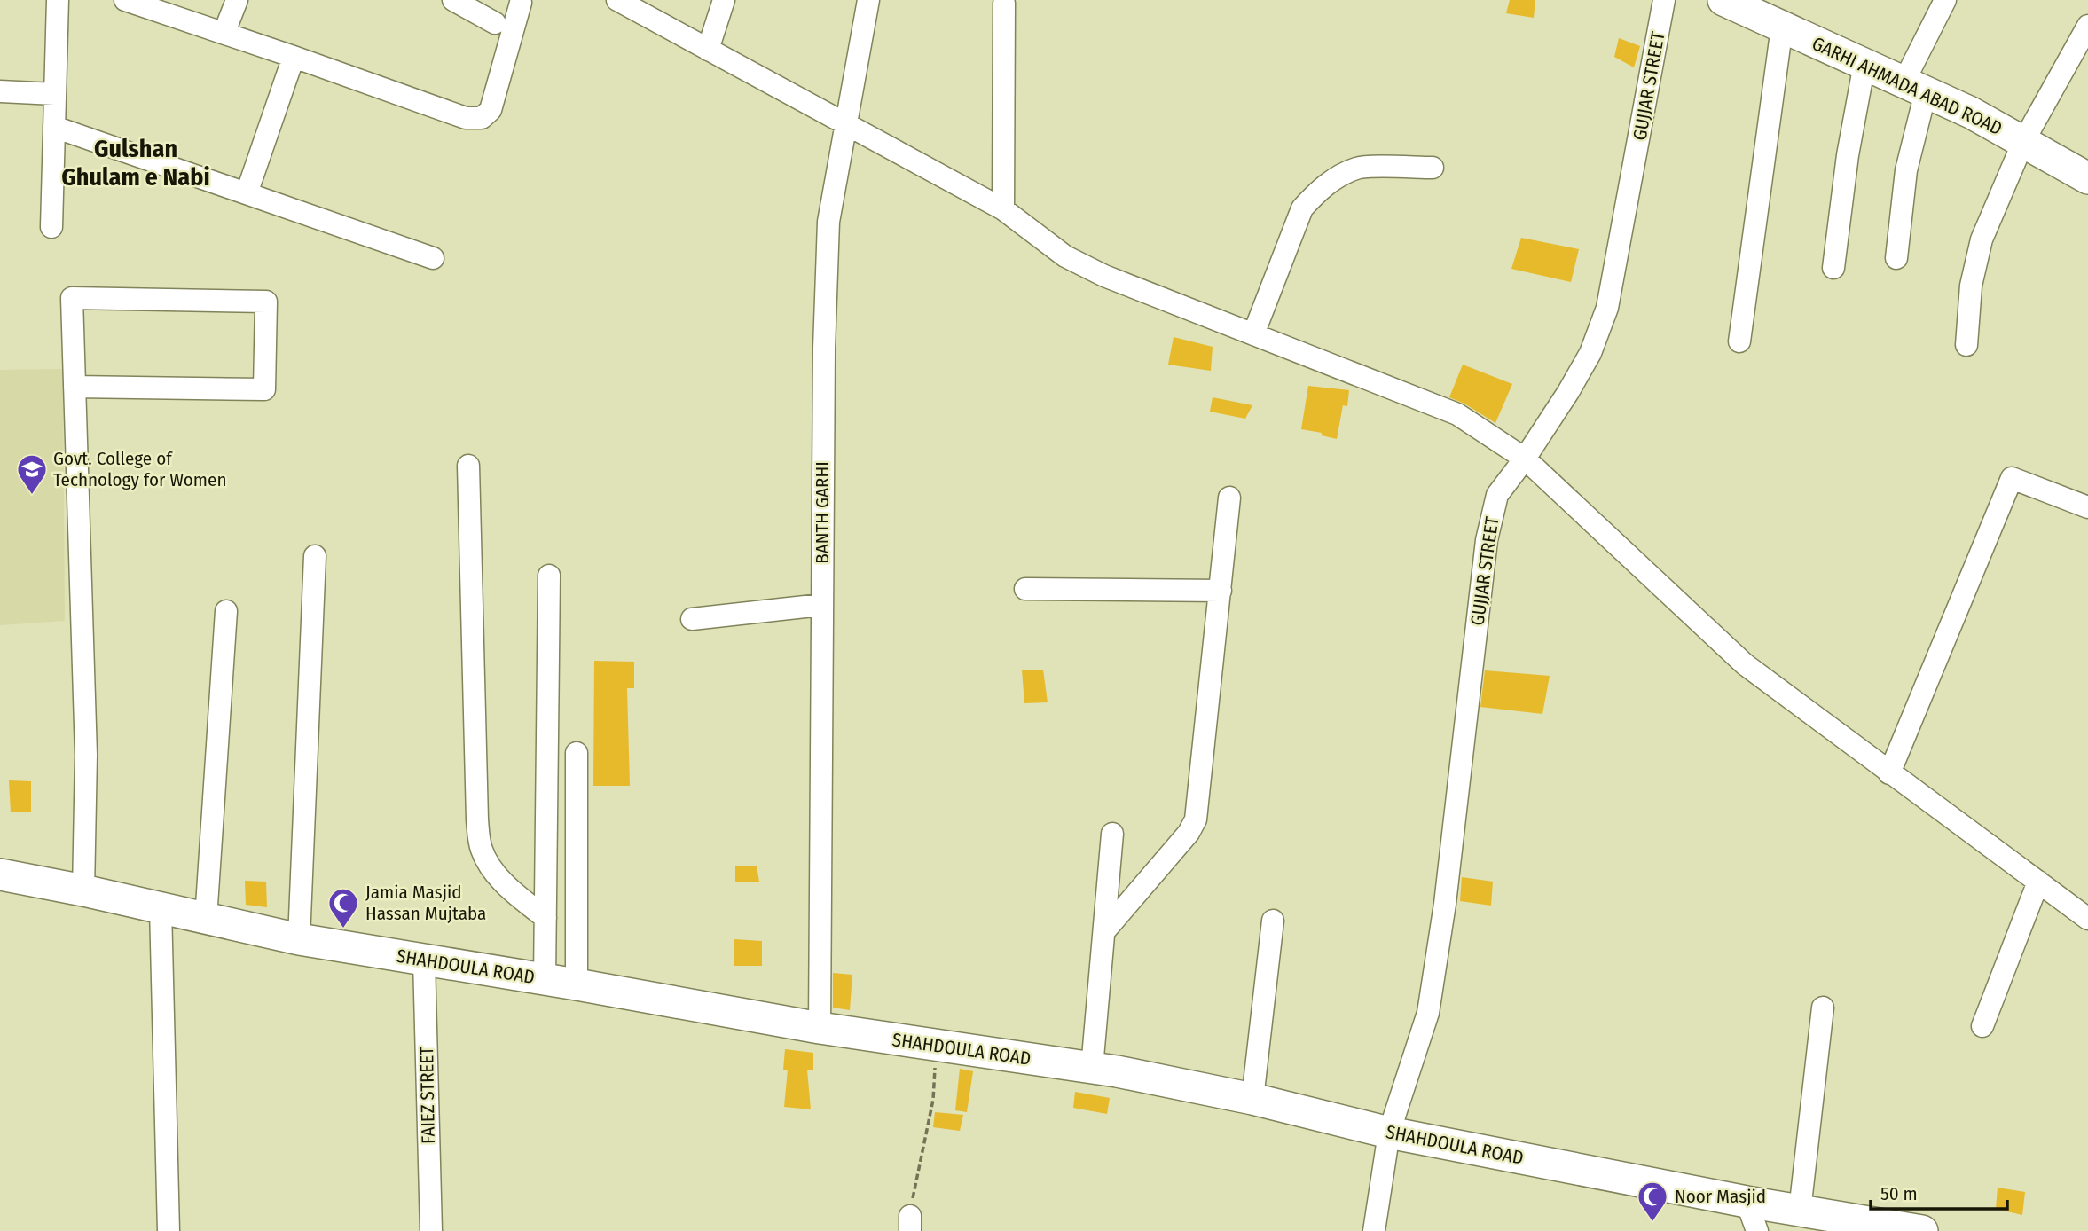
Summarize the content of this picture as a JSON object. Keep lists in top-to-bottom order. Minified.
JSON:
{"streets":{"street":["GUJJAR STREET","GARHI AHMADA ABAD ROAD","BANTH GARHI","SHAHDOULA ROAD","FAIEZ STREET"]},"crossings":[["GUJJAR STREET","SHAHDOULA ROAD"],["BANTH GARHI","SHAHDOULA ROAD"],["SHAHDOULA ROAD","FAIEZ STREET"]],"districts":["Gulshan Ghulam e Nabi"],"places":{"school or university":["Govt. College of Technology for Women"],"mosque":["Jamia Masjid Hassan Mujtaba","Noor Masjid"]},"scale_bar":"50 m"}
